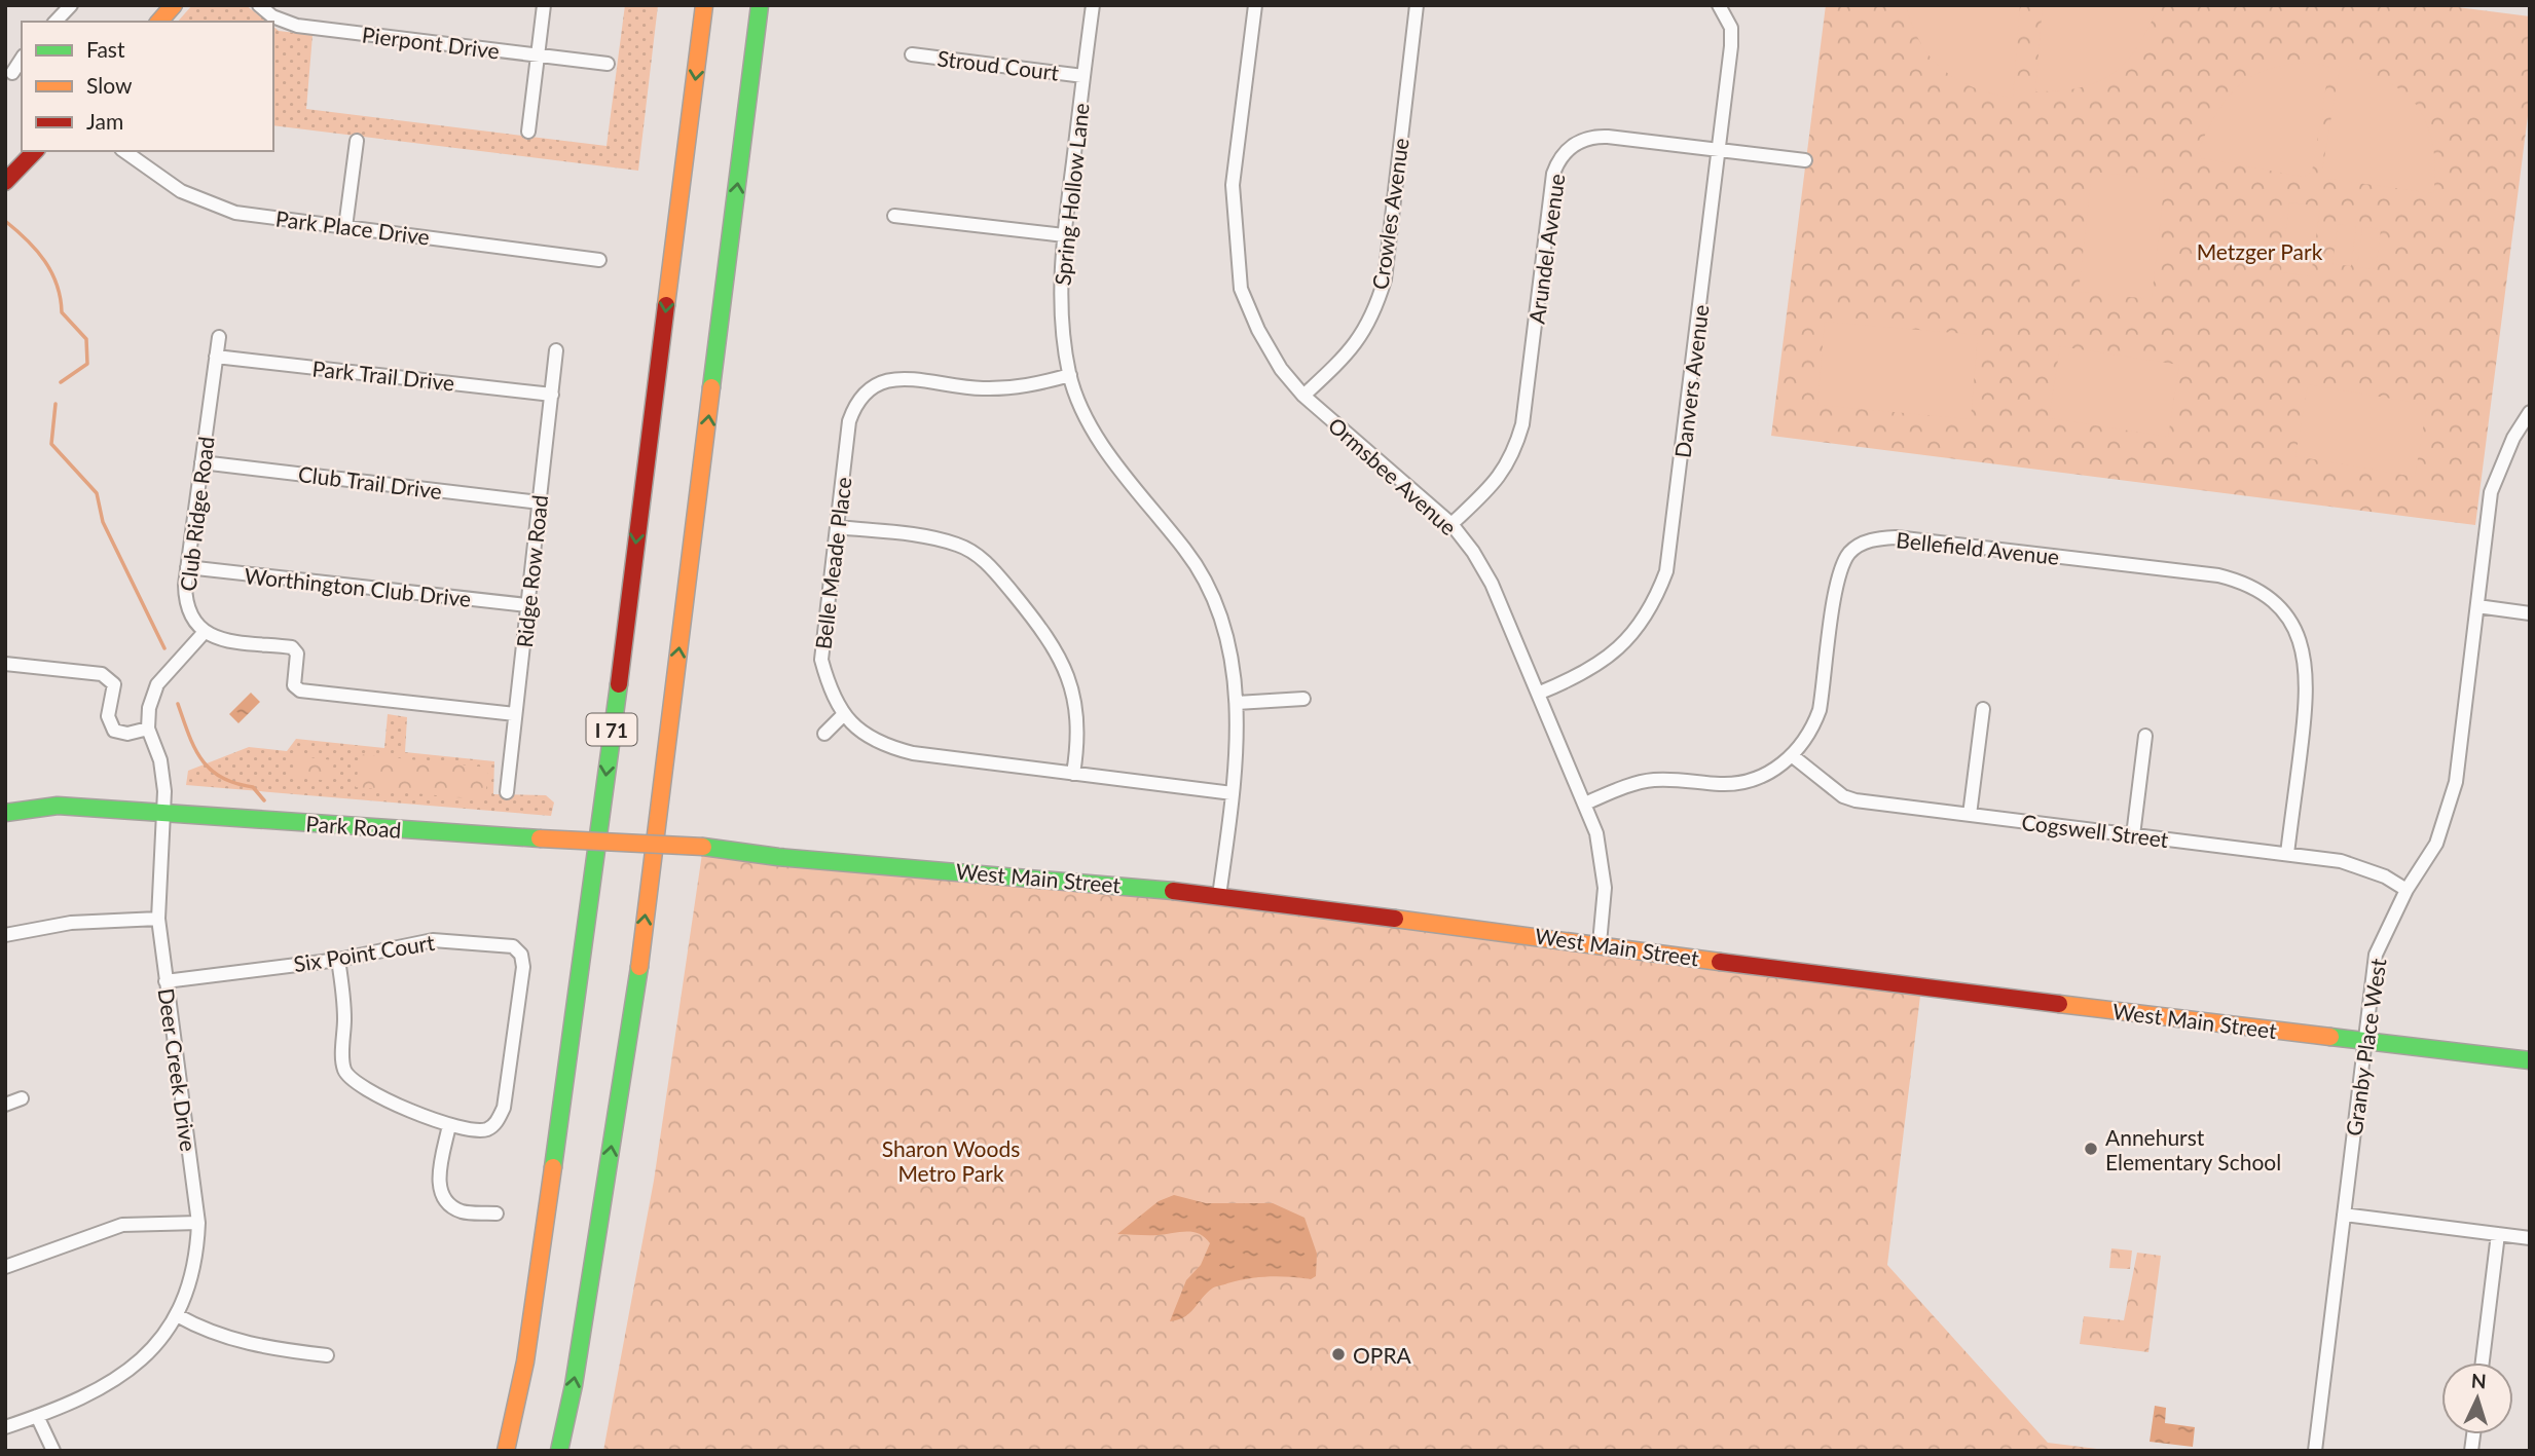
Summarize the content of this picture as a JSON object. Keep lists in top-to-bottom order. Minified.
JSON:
{"streets":{"main road":["I 71","Park Road","West Main Street"],"street":["Pierpont Drive","Stroud Court","Spring Hollow Lane","Crowles Avenue","Park Place Drive","Arundel Avenue","Park Trail Drive","Danvers Avenue","Ormsbee Avenue","Club Trail Drive","Club Ridge Road","Bellefield Avenue","Belle Meade Place","Ridge Row Road","Worthington Club Drive","Cogswell Street","Six Point Court","Granby Place West","Deer Creek Drive"]},"crossings":[["Stroud Court","Spring Hollow Lane"],["Spring Hollow Lane","Belle Meade Place"],["Spring Hollow Lane","West Main Street"],["Crowles Avenue","Ormsbee Avenue"],["Arundel Avenue","Danvers Avenue"],["Arundel Avenue","Ormsbee Avenue"],["Park Trail Drive","Club Ridge Road"],["Park Trail Drive","Ridge Row Road"],["Danvers Avenue","Ormsbee Avenue"],["Ormsbee Avenue","Bellefield Avenue"],["Ormsbee Avenue","West Main Street"],["Club Trail Drive","Club Ridge Road"],["Club Trail Drive","Ridge Row Road"],["Club Ridge Road","Worthington Club Drive"],["Bellefield Avenue","Cogswell Street"],["Ridge Row Road","Worthington Club Drive"],["Park Road","West Main Street"],["Park Road","Deer Creek Drive"],["Cogswell Street","Granby Place West"],["West Main Street","Granby Place West"],["Six Point Court","Deer Creek Drive"]],"parks":["Metzger Park","Sharon Woods Metro Park"],"places":["Annehurst Elementary School","OPRA"],"legend":["Fast","Slow","Jam"],"north":"top"}
